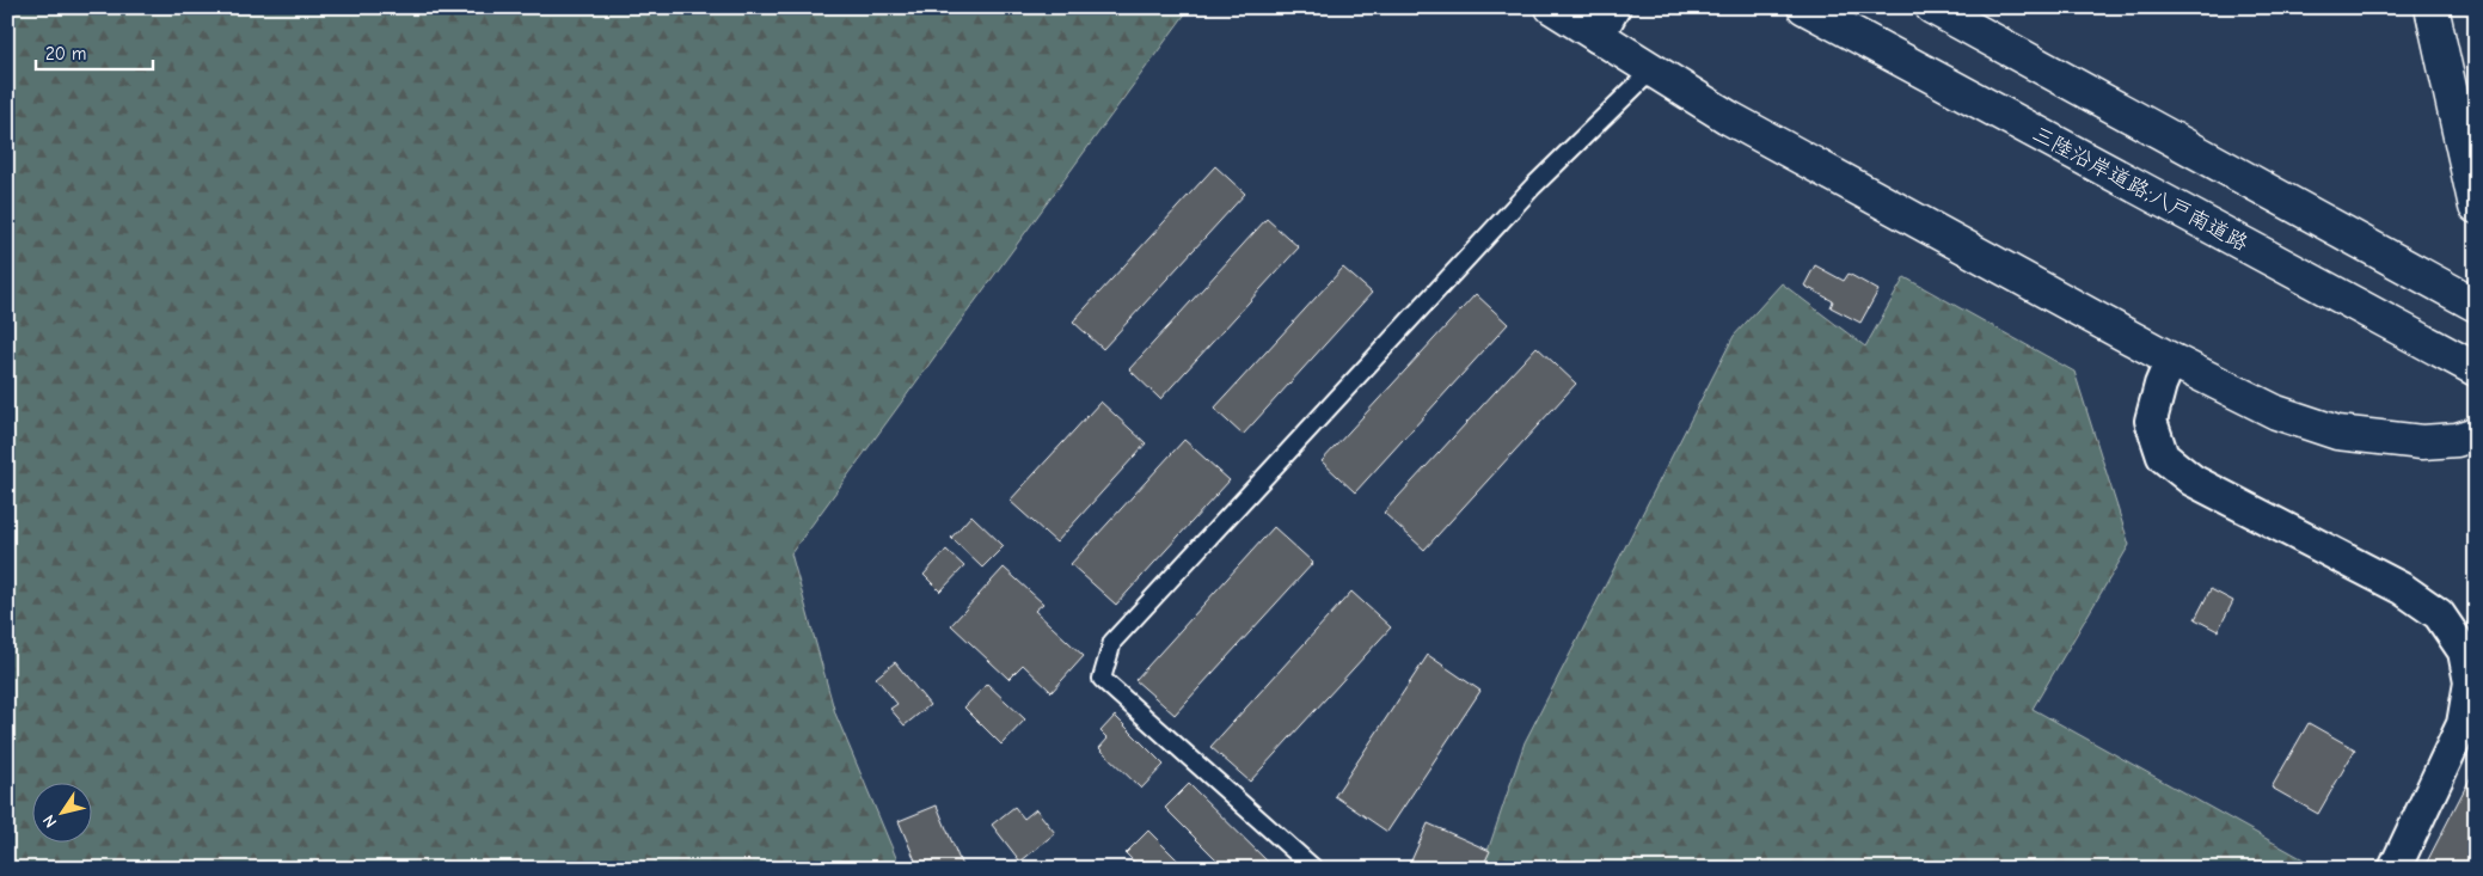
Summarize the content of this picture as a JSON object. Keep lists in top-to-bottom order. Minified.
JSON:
{"streets":{"main road":["三陸沿岸道路;八戸南道路"]},"scale_bar":"20 m","north":"bottom left"}
